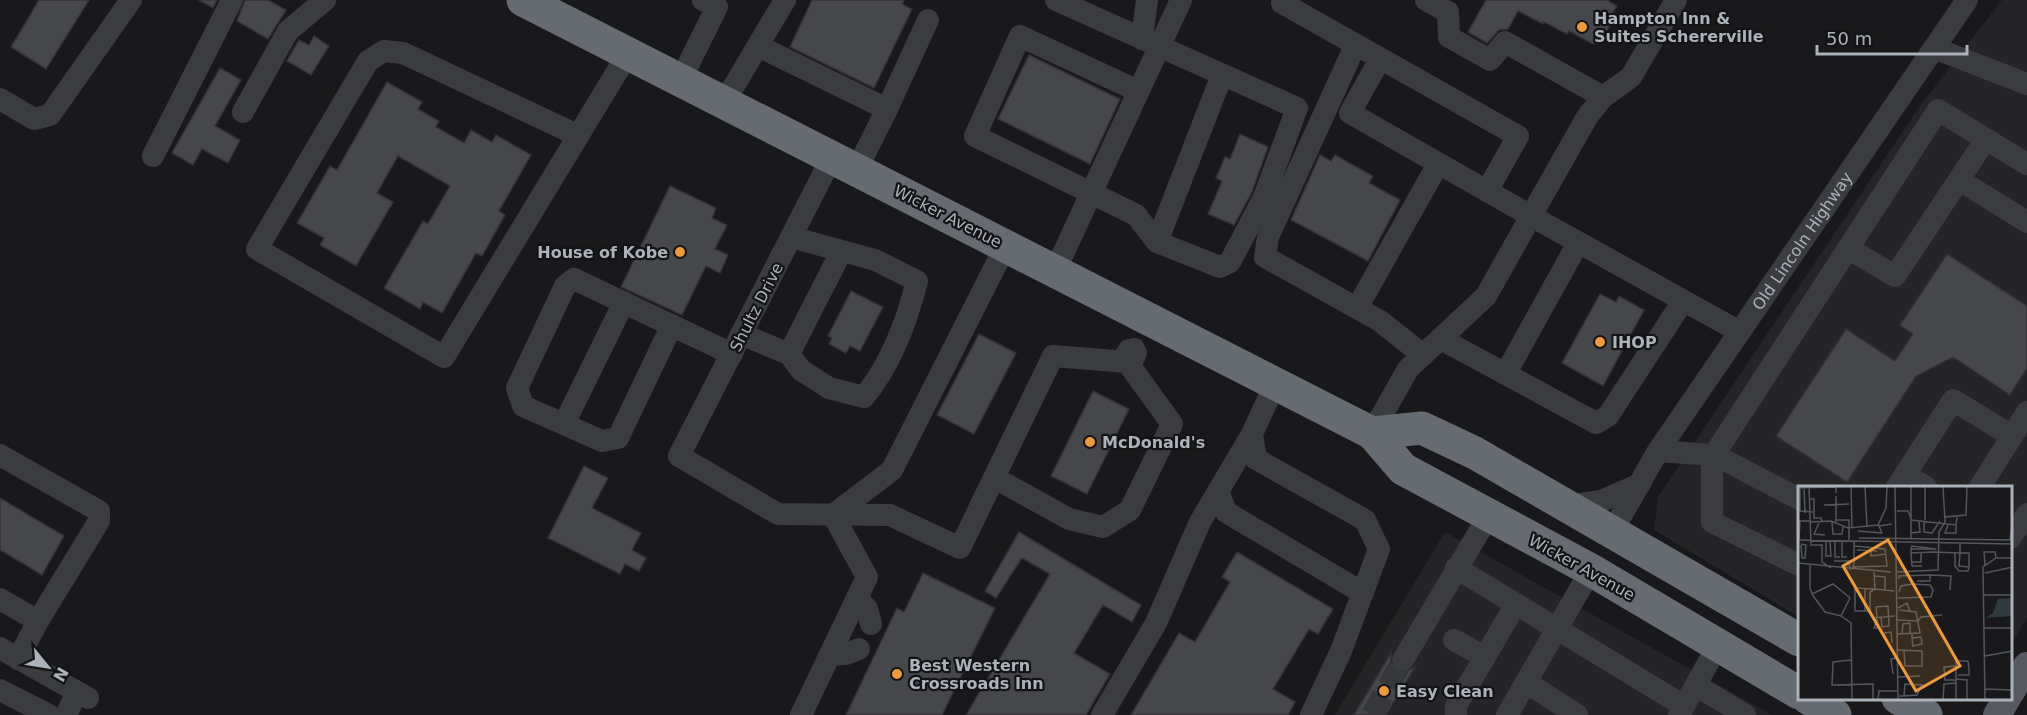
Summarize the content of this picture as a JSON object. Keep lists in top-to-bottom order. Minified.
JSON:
{"streets":{"highway":["Wicker Avenue"],"street":["Old Lincoln Highway","Shultz Drive"]},"crossings":[["Wicker Avenue","Shultz Drive"]],"places":["Hampton Inn & Suites Schererville","House of Kobe","IHOP","McDonald's","Best Western Crossroads Inn","Easy Clean"],"scale_bar":"50 m","north":"bottom right"}
